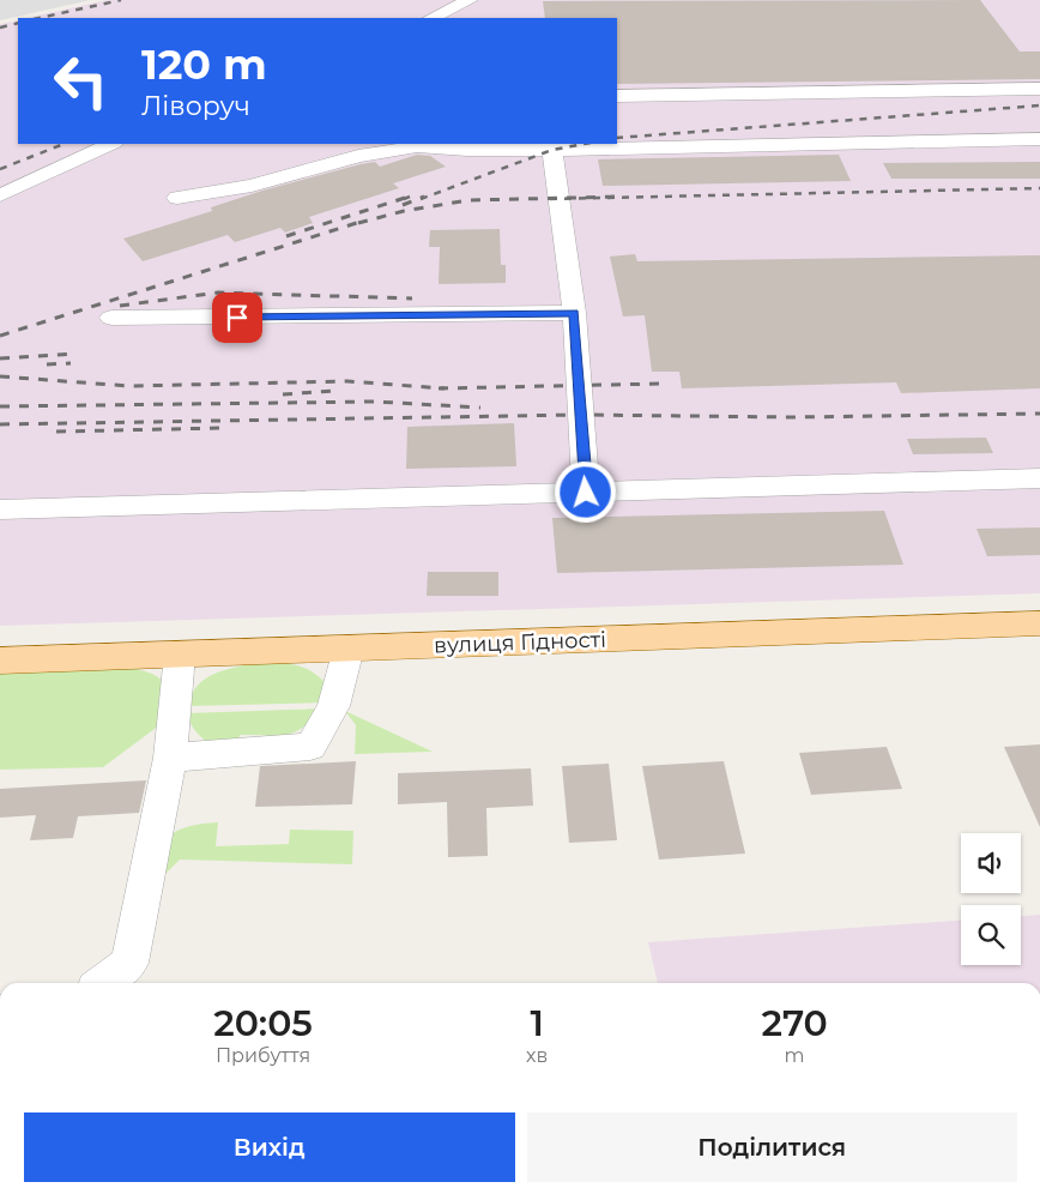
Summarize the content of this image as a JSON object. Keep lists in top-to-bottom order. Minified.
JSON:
{"streets":{"main road":["вулиця Гідності"]},"page":{"turn":["120 m","Ліворуч"],"eta":["20:05","Прибуття","1","хв","270","m"],"buttons":["Вихід","Поділитися"]}}
